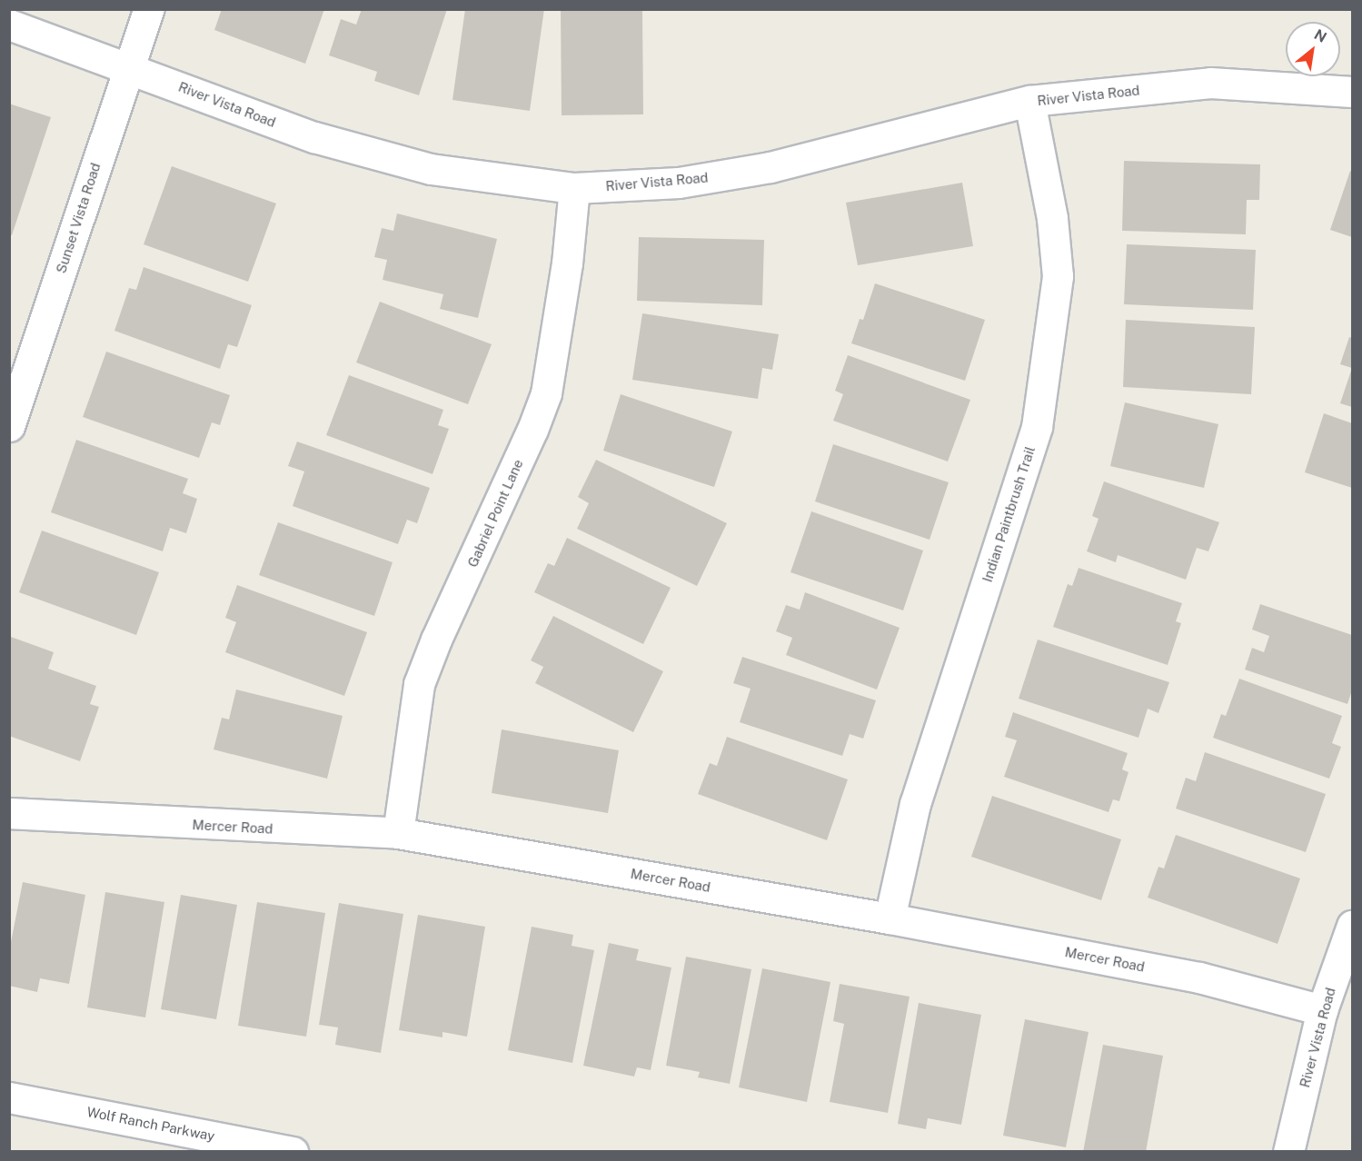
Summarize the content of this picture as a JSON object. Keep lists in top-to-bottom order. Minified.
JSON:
{"streets":{"street":["River Vista Road","Sunset Vista Road","Gabriel Point Lane","Indian Paintbrush Trail","Mercer Road","Wolf Ranch Parkway"]},"crossings":[["River Vista Road","Sunset Vista Road"],["River Vista Road","Gabriel Point Lane"],["River Vista Road","Indian Paintbrush Trail"],["River Vista Road","Mercer Road"],["Gabriel Point Lane","Mercer Road"],["Indian Paintbrush Trail","Mercer Road"]],"north":"top right"}
